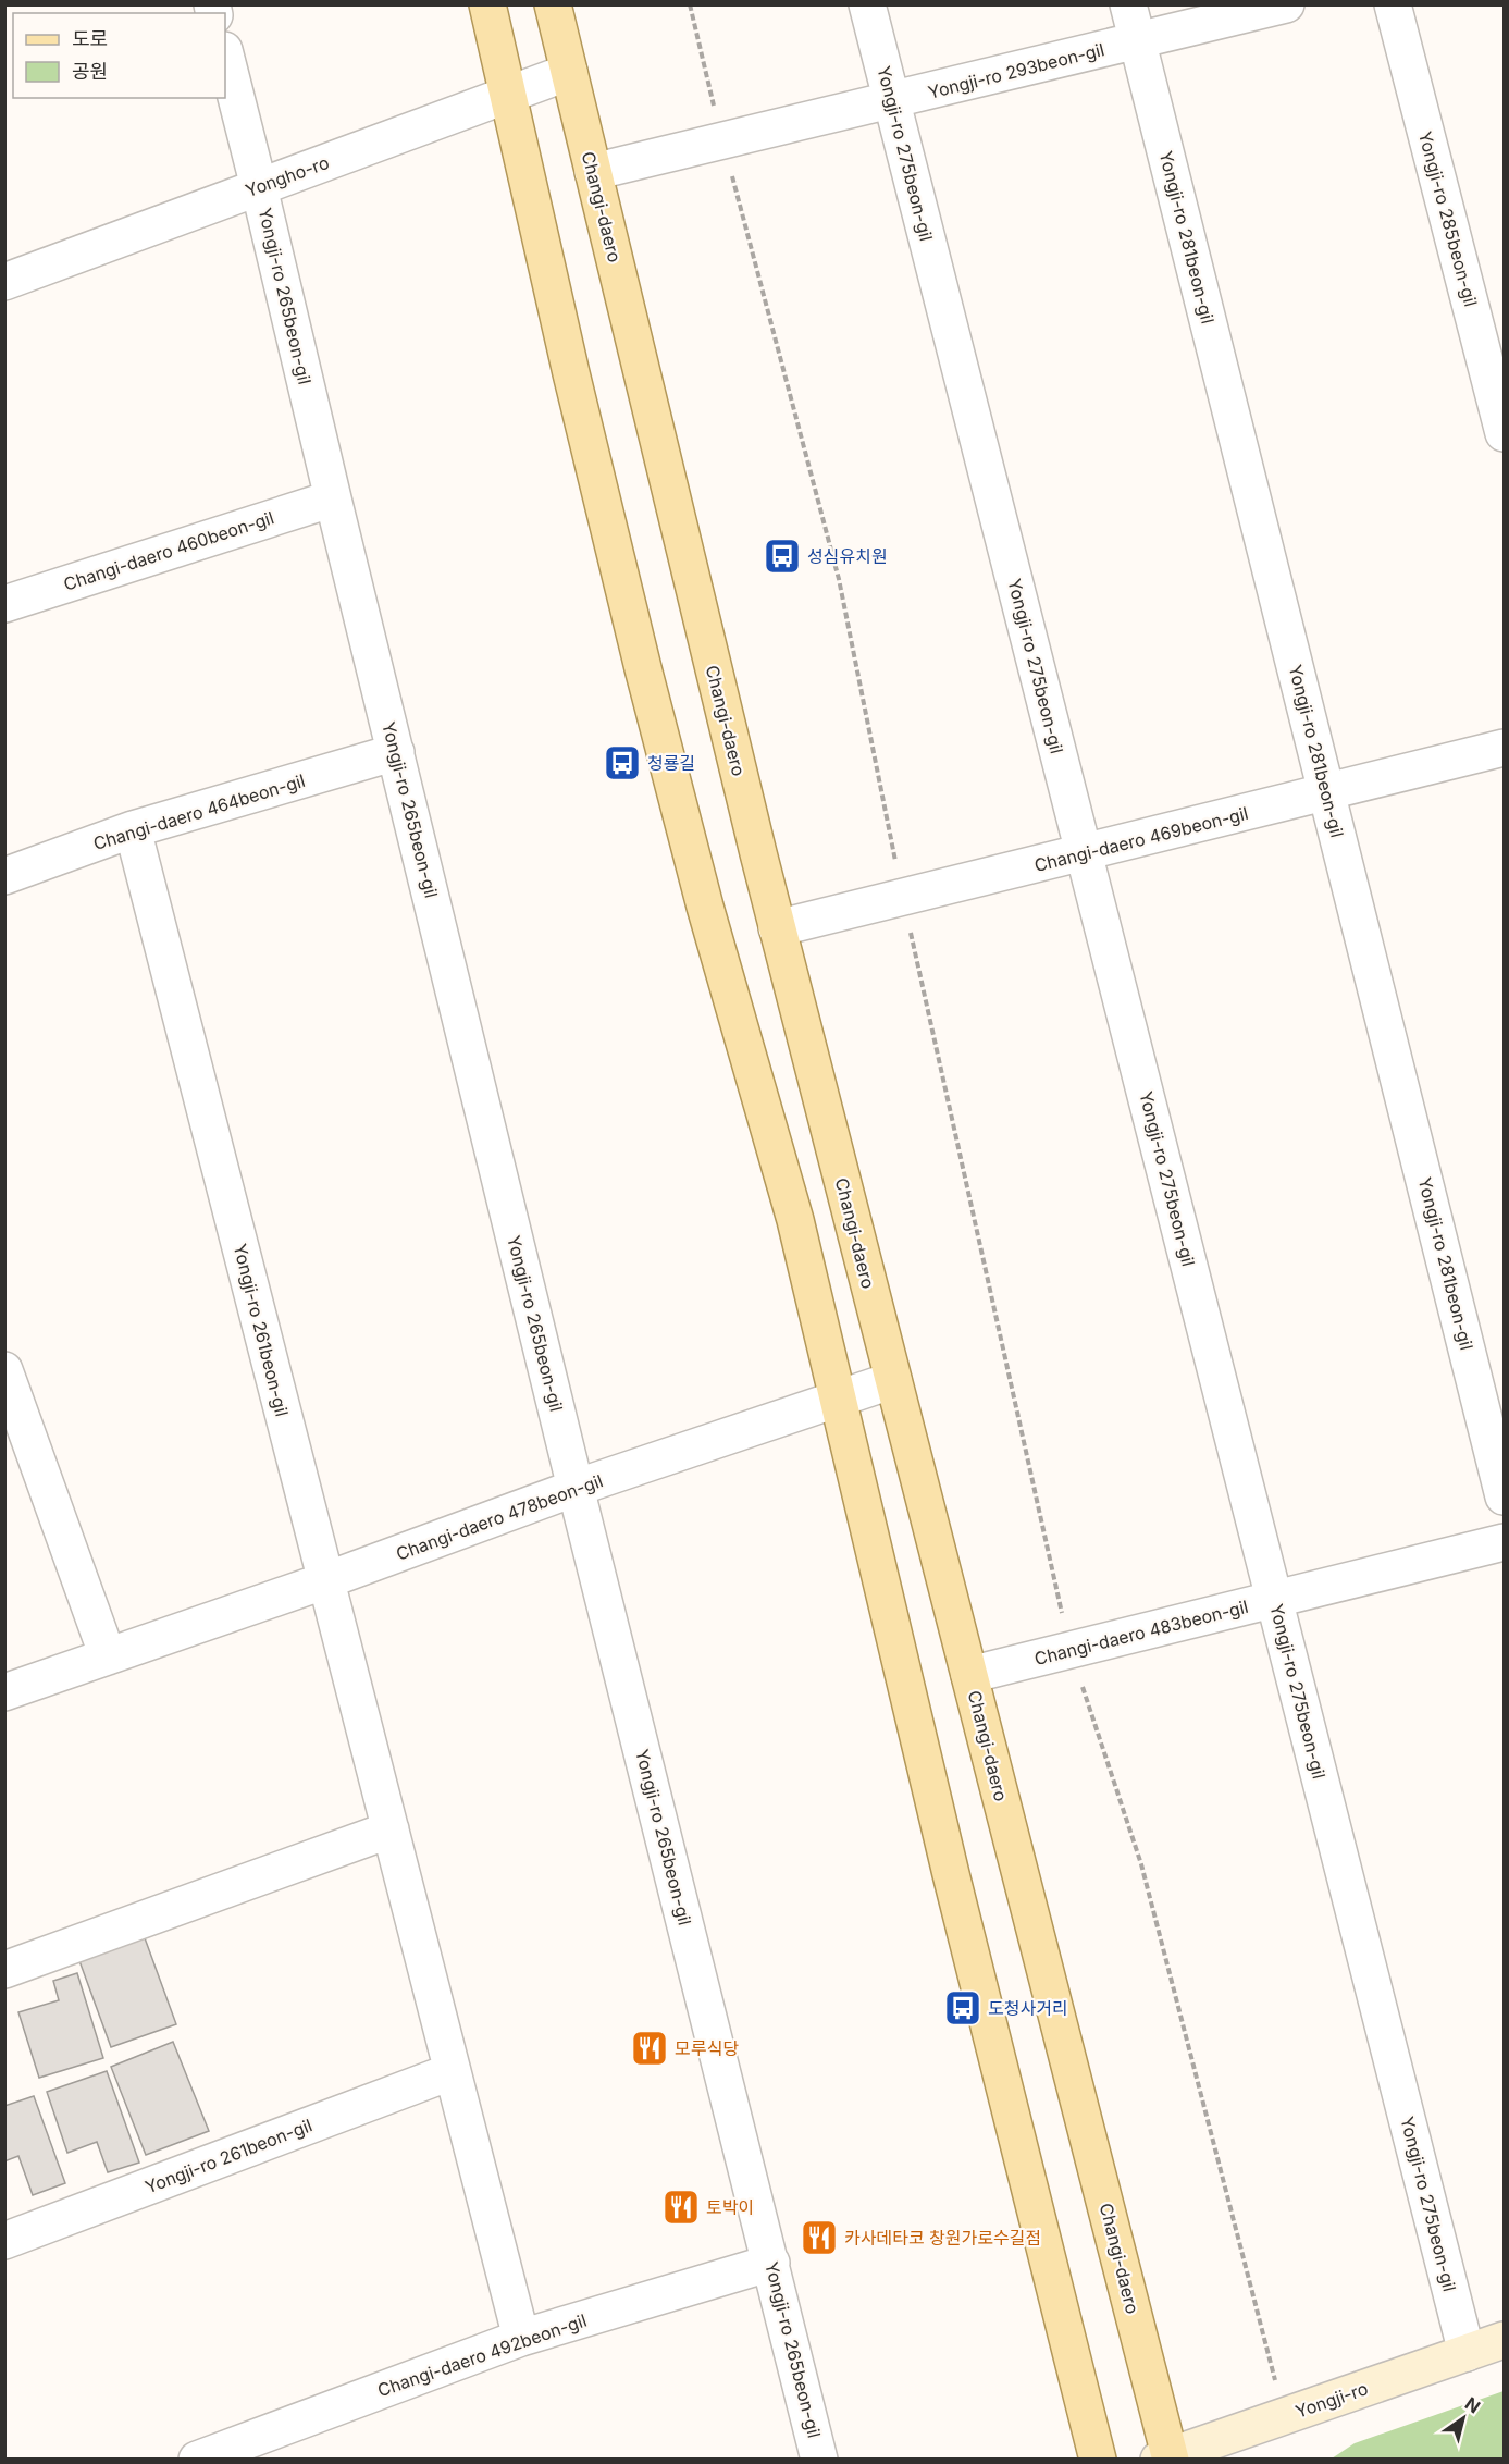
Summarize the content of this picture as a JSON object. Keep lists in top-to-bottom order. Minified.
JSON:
{"streets":{"main road":["Changi-daero","Yongji-ro"],"street":["Yongji-ro 293beon-gil","Yongji-ro 275beon-gil","Yongho-ro","Yongji-ro 285beon-gil","Yongji-ro 281beon-gil","Yongji-ro 265beon-gil","Changi-daero 460beon-gil","Changi-daero 464beon-gil","Changi-daero 469beon-gil","Yongji-ro 261beon-gil","Changi-daero 478beon-gil","Changi-daero 483beon-gil","Changi-daero 492beon-gil"]},"crossings":[["Yongji-ro 293beon-gil","Yongji-ro 275beon-gil"],["Yongji-ro 293beon-gil","Changi-daero"],["Yongji-ro 293beon-gil","Yongji-ro 281beon-gil"],["Yongji-ro 275beon-gil","Changi-daero 469beon-gil"],["Yongji-ro 275beon-gil","Changi-daero 483beon-gil"],["Yongji-ro 275beon-gil","Yongji-ro"],["Yongho-ro","Changi-daero"],["Yongho-ro","Yongji-ro 265beon-gil"],["Changi-daero","Changi-daero 469beon-gil"],["Changi-daero","Changi-daero 478beon-gil"],["Changi-daero","Changi-daero 483beon-gil"],["Changi-daero","Yongji-ro"],["Yongji-ro 281beon-gil","Changi-daero 469beon-gil"],["Yongji-ro 265beon-gil","Changi-daero 460beon-gil"],["Yongji-ro 265beon-gil","Changi-daero 464beon-gil"],["Yongji-ro 265beon-gil","Changi-daero 478beon-gil"],["Yongji-ro 265beon-gil","Changi-daero 492beon-gil"],["Changi-daero 464beon-gil","Yongji-ro 261beon-gil"],["Yongji-ro 261beon-gil","Changi-daero 478beon-gil"],["Yongji-ro 261beon-gil","Changi-daero 492beon-gil"]],"places":{"bus stop":["성심유치원","청룡길","도청사거리"],"restaurant":["모루식당","토박이","카사데타코 창원가로수길점"]},"legend":["도로","공원"],"north":"top right"}
